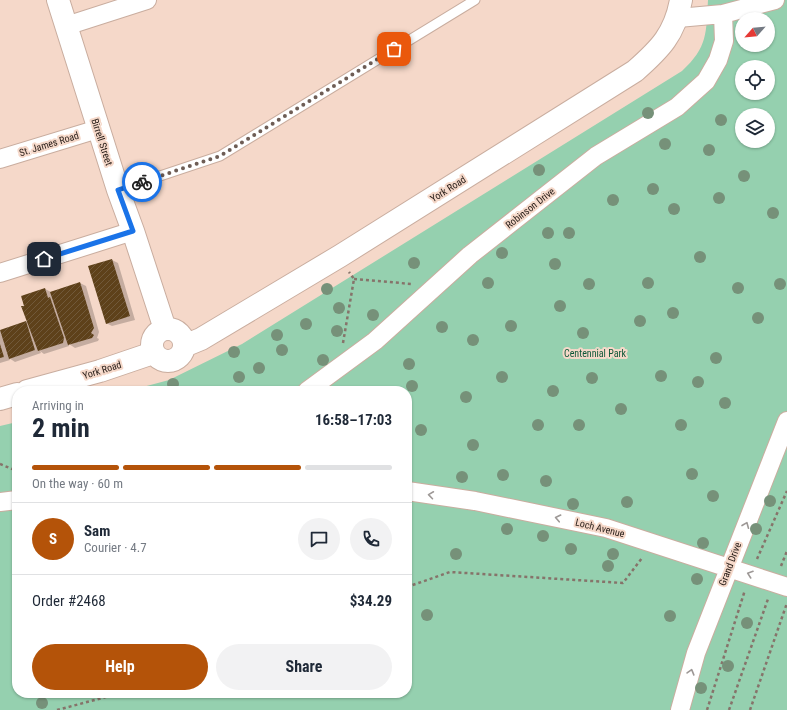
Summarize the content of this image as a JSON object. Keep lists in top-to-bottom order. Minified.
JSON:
{"streets":{"main road":["Birrell Street","York Road"],"street":["St. James Road","Robinson Drive","Loch Avenue","Grand Drive"]},"crossings":[["Birrell Street","St. James Road"],["Birrell Street","York Road"],["Loch Avenue","Grand Drive"]],"one_way":["Loch Avenue","Grand Drive"],"parks":["Centennial Park"],"north":"bottom left","page":{"heading":["2 min","Arriving in","16:58–17:03"],"panel":["Sam","Courier · 4.7","Order #2468","$34.29"],"bar":"On the way · 60 m","round":"S","buttons":["Help","Share"]}}
